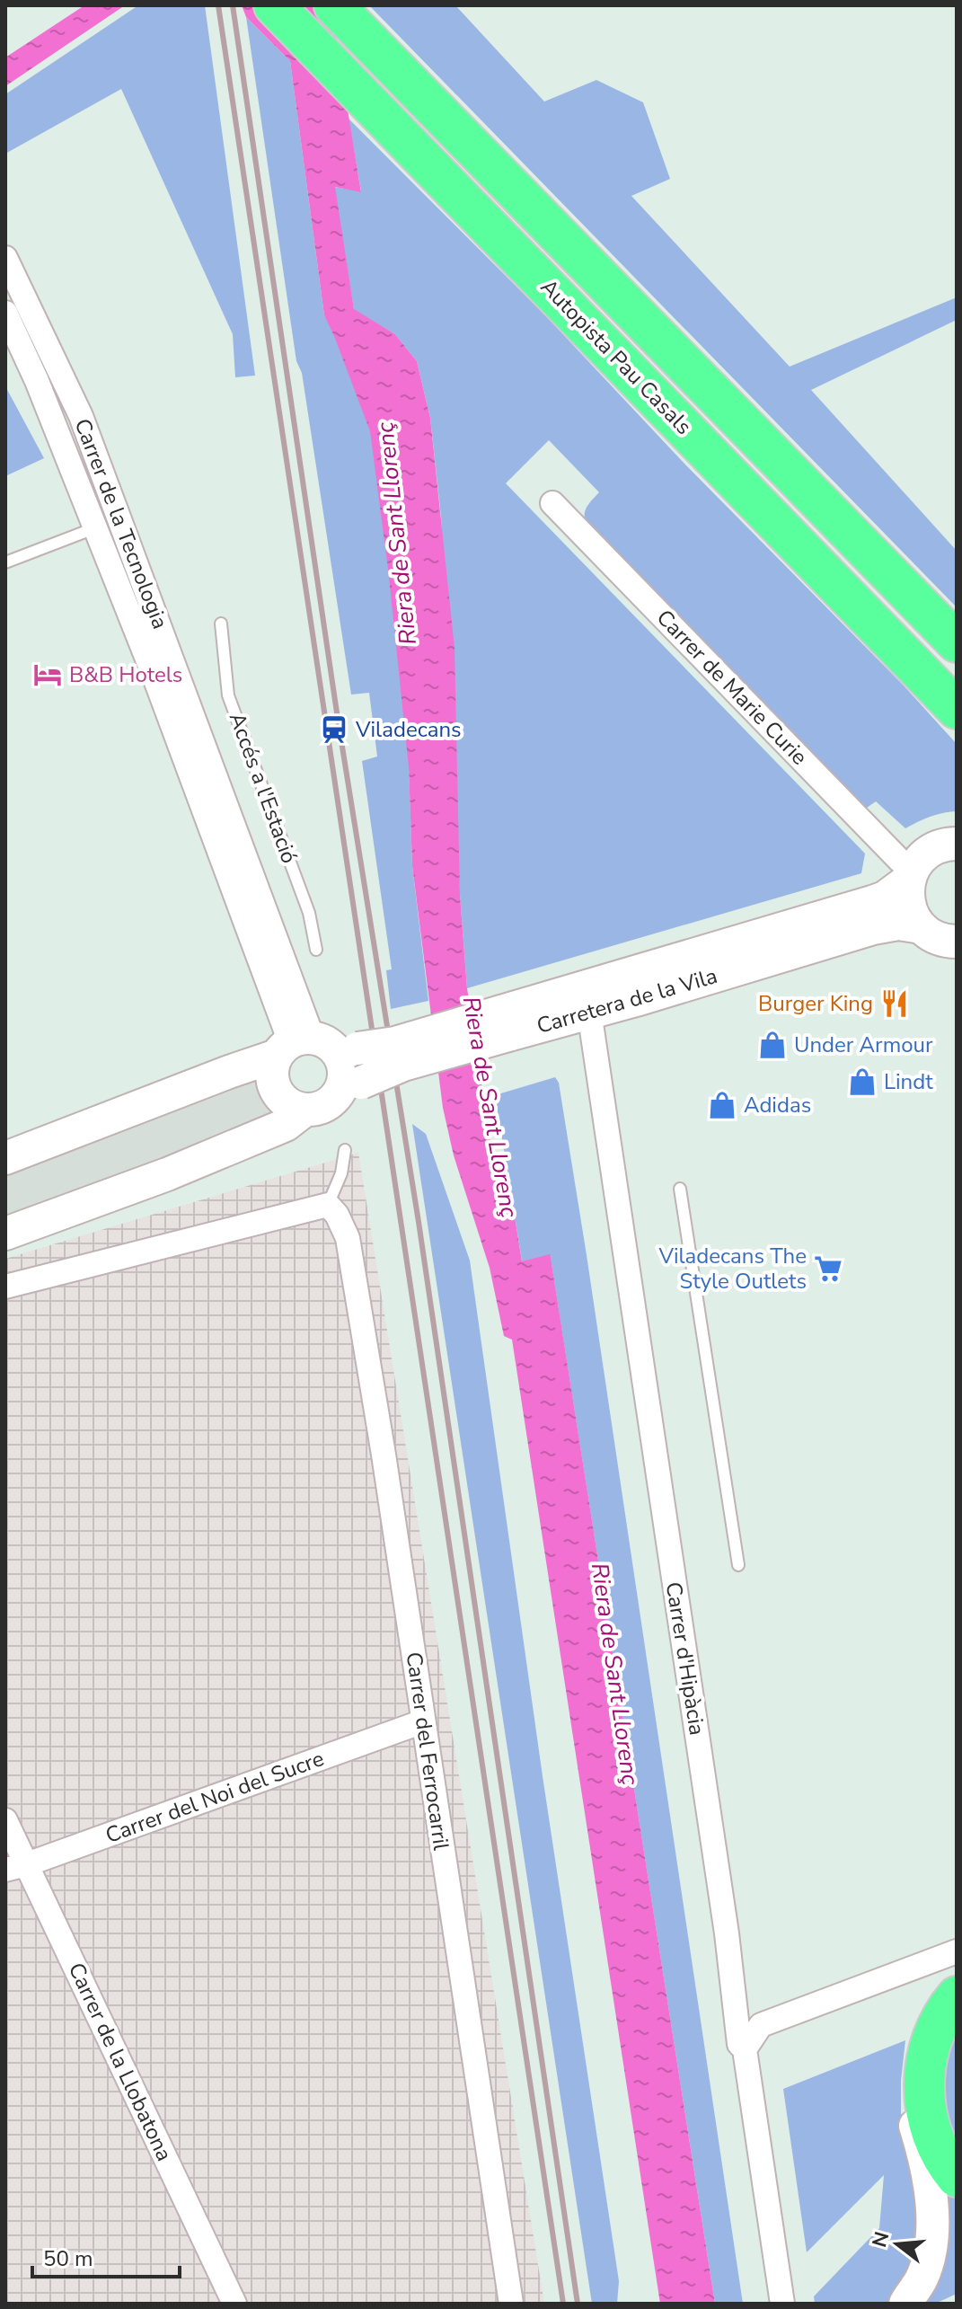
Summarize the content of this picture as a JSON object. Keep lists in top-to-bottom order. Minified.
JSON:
{"streets":{"highway":["Autopista Pau Casals"],"street":["Carrer de la Tecnologia","Carrer de Marie Curie","Carretera de la Vila","Carrer d'Hipàcia","Carrer del Ferrocarril","Carrer del Noi del Sucre","Carrer de la Llobatona"],"lane":["Accés a l'Estació"]},"crossings":[["Carrer de la Tecnologia","Carretera de la Vila"],["Carrer de Marie Curie","Carretera de la Vila"],["Carretera de la Vila","Carrer d'Hipàcia"],["Carrer del Ferrocarril","Carrer del Noi del Sucre"],["Carrer del Noi del Sucre","Carrer de la Llobatona"]],"water":["Riera de Sant Llorenç"],"places":{"hotel":["B&B Hotels"],"station":["Viladecans"],"restaurant":["Burger King"],"shop":["Under Armour","Lindt","Adidas"],"supermarket":["Viladecans The Style Outlets"]},"scale_bar":"50 m","north":"left"}
